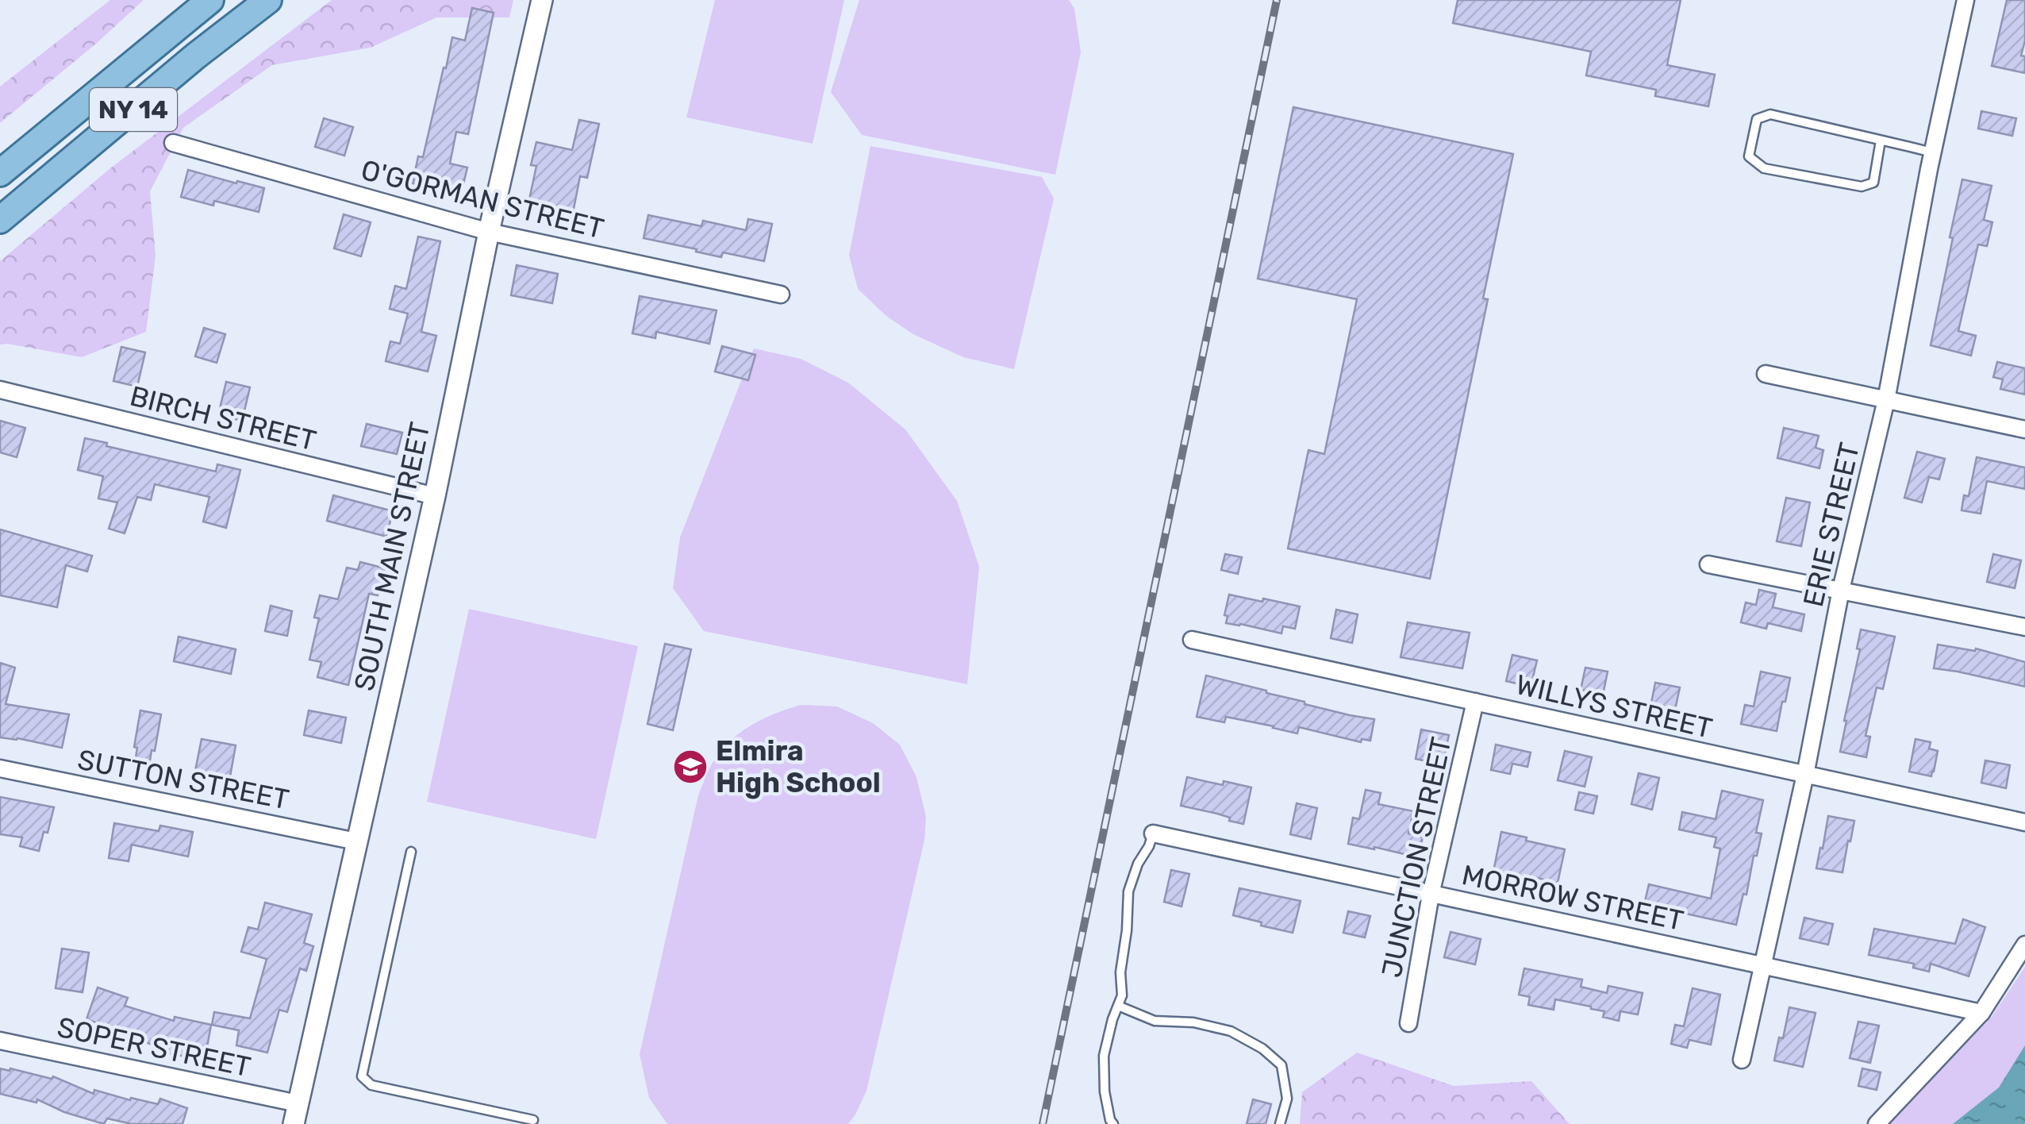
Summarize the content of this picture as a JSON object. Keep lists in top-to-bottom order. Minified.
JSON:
{"streets":{"main road":["NY 14"],"street":["O'GORMAN STREET","BIRCH STREET","ERIE STREET","SOUTH MAIN STREET","WILLYS STREET","SUTTON STREET","JUNCTION STREET","MORROW STREET","SOPER STREET"]},"crossings":[["O'GORMAN STREET","SOUTH MAIN STREET"],["BIRCH STREET","SOUTH MAIN STREET"],["ERIE STREET","WILLYS STREET"],["ERIE STREET","MORROW STREET"],["SOUTH MAIN STREET","SUTTON STREET"],["SOUTH MAIN STREET","SOPER STREET"],["WILLYS STREET","JUNCTION STREET"],["JUNCTION STREET","MORROW STREET"]],"places":{"school or university":["Elmira High School"]}}
